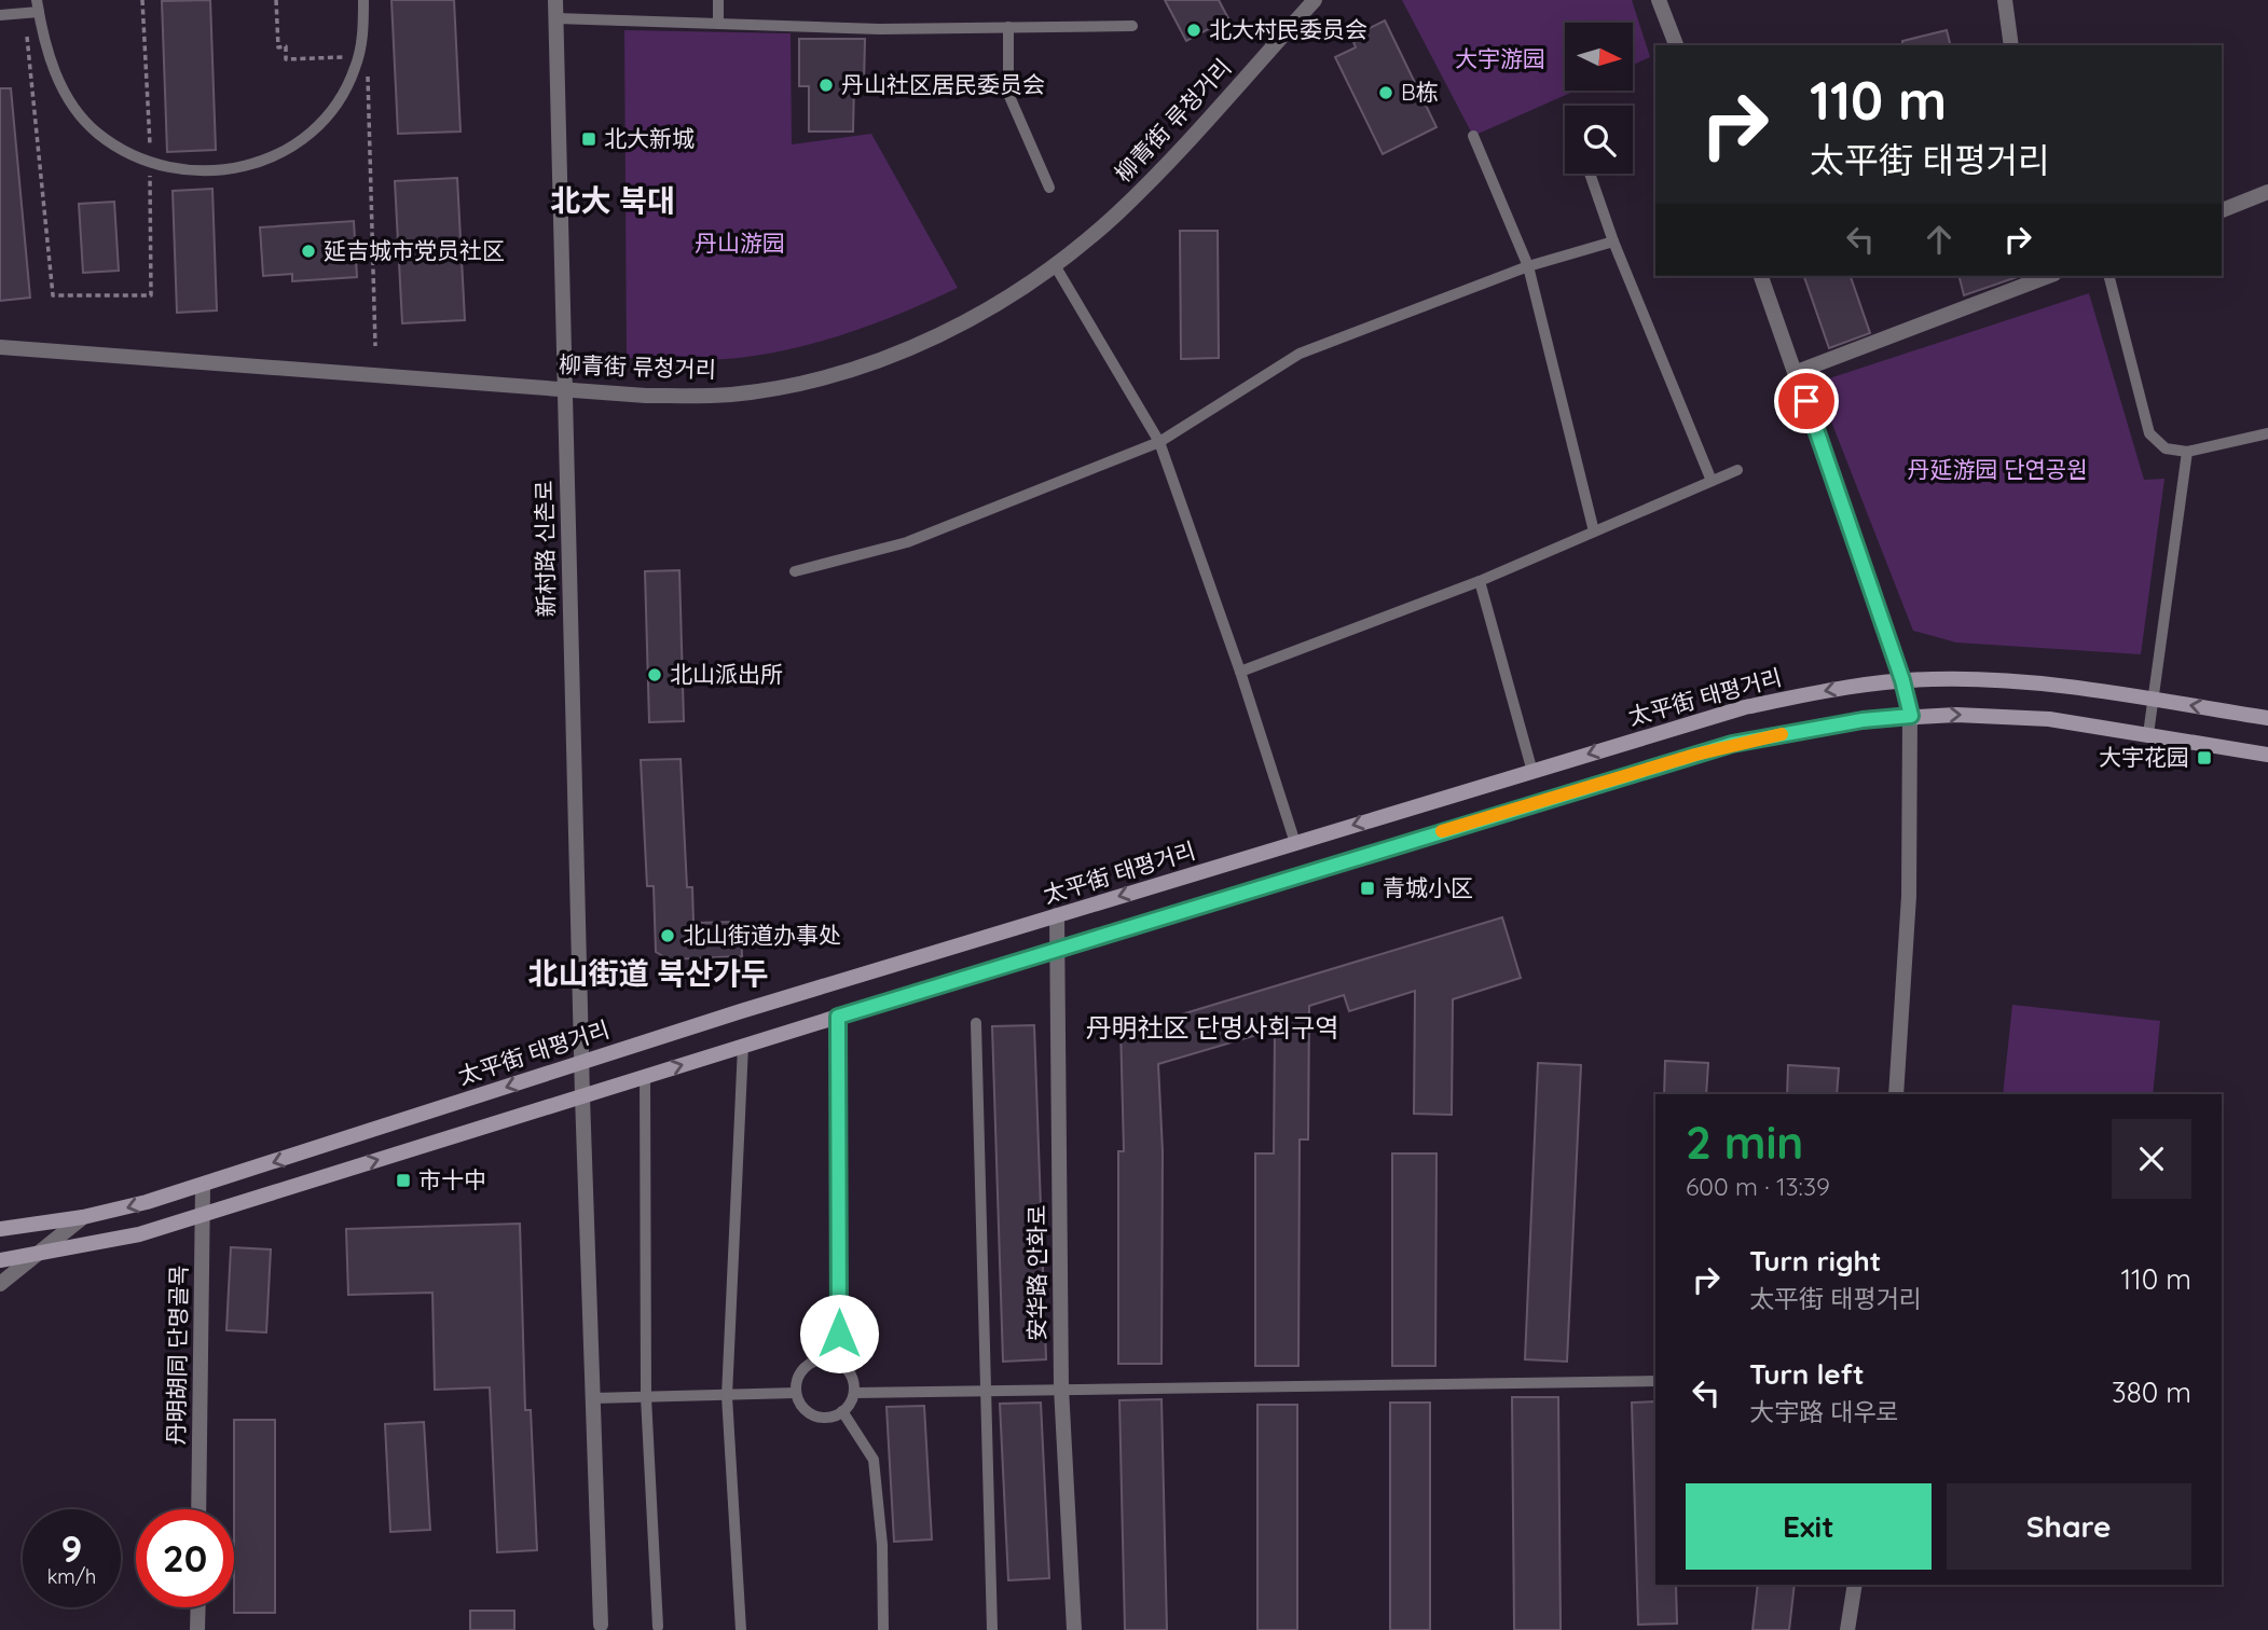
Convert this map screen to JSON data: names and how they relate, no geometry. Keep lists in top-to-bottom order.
{
  "streets": {
    "main road": ["太平街 태평거리"],
    "street": [
      "柳青街 류청거리",
      "新村路 신촌로",
      "安华路 안화로",
      "丹明胡同 단명골목"
    ]
  },
  "crossings": [
    ["柳青街 류청거리", "新村路 신촌로"],
    ["新村路 신촌로", "太平街 태평거리"],
    ["太平街 태평거리", "安华路 안화로"],
    ["太平街 태평거리", "丹明胡同 단명골목"]
  ],
  "districts": ["北大 북대", "北山街道 북산가두", "丹明社区 단명사회구역"],
  "parks": ["大宇游园", "丹山游园", "丹延游园 단연공원"],
  "places": {
    "other": [
      "北大村民委员会",
      "丹山社区居民委员会",
      "B栋",
      "延吉城市党员社区",
      "北山派出所",
      "北山街道办事处"
    ],
    "transit": [
      "北大新城",
      "大宇花园",
      "青城小区",
      "市十中"
    ]
  },
  "north": "right",
  "page": {
    "turn": ["110 m", "太平街 태평거리"],
    "heading": ["2 min", "600 m · 13:39"],
    "list": [
      {
        "name": "Turn right",
        "note": "太平街 태평거리",
        "value": "110 m"
      },
      {
        "name": "Turn left",
        "note": "大宇路 대우로",
        "value": "380 m"
      }
    ],
    "buttons": ["Exit", "Share"],
    "speed": "9 km/h",
    "limit": "20"
  }
}
